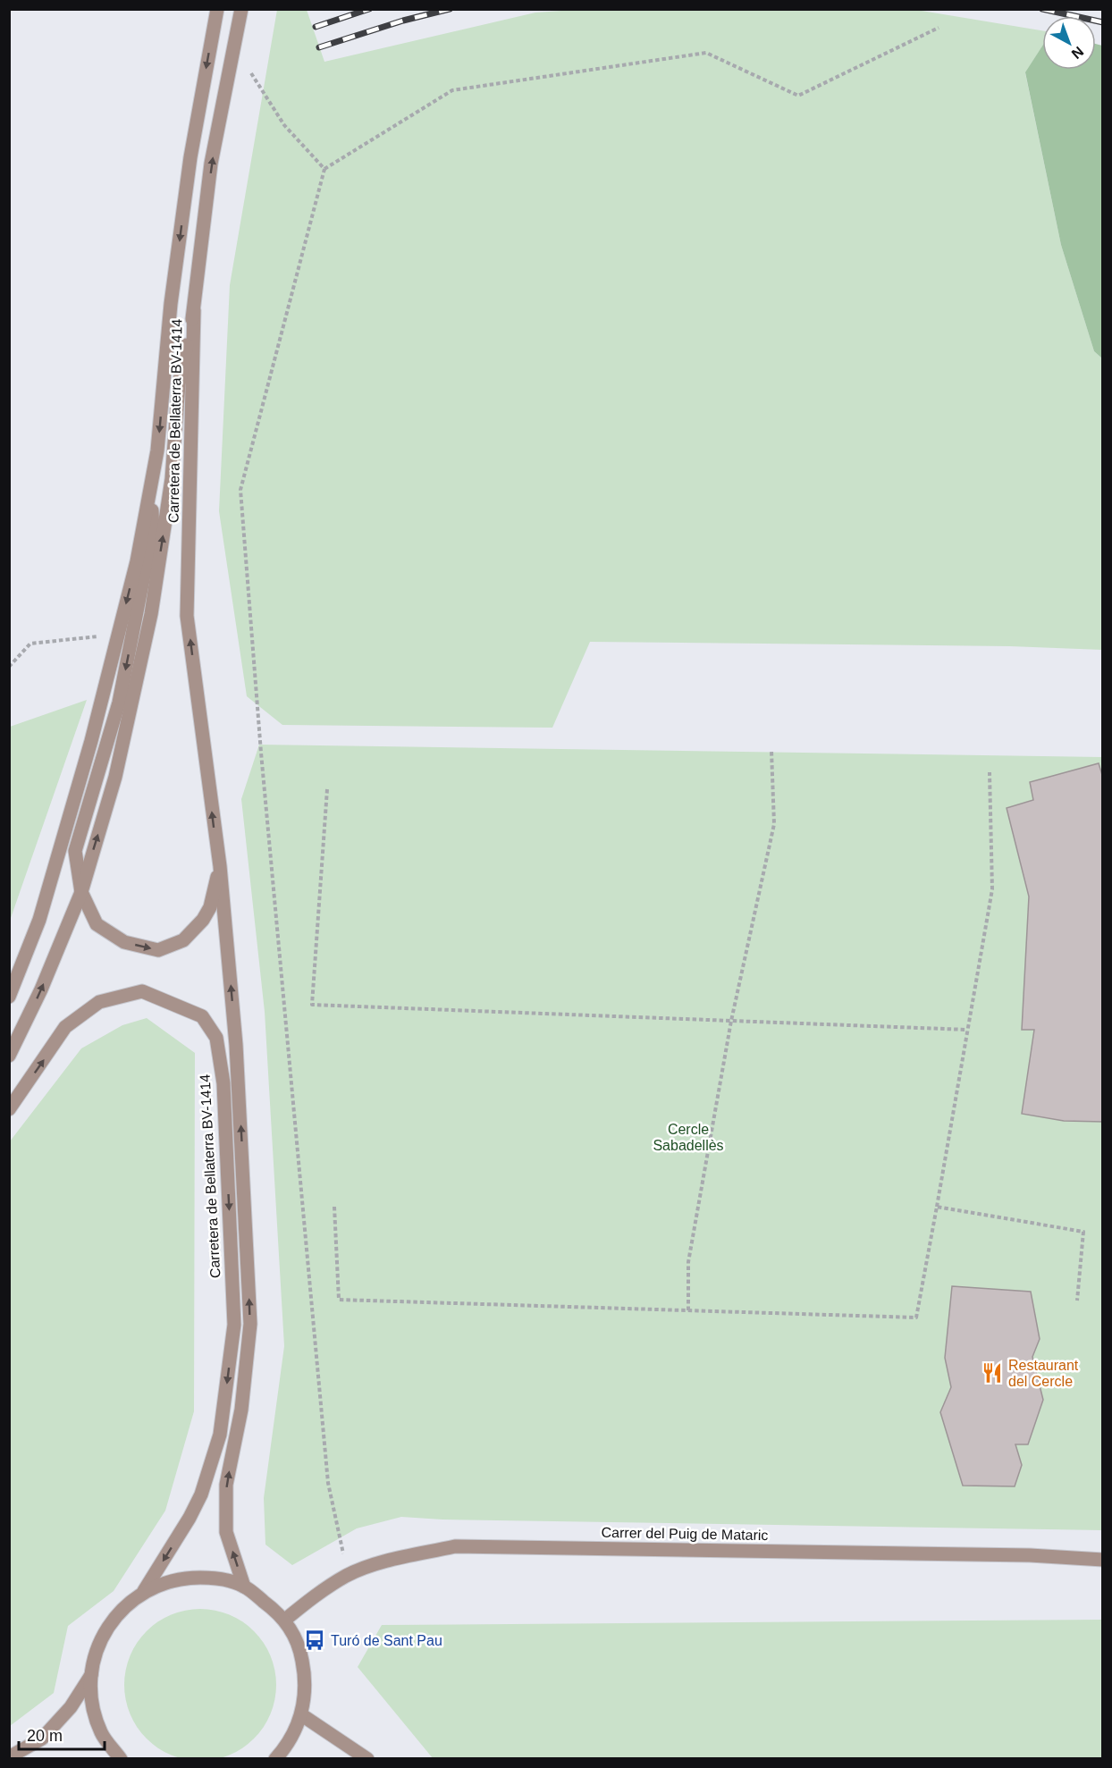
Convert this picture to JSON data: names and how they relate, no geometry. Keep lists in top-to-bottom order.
{
  "streets": {
    "street": ["Carretera de Bellaterra BV-1414", "Carrer del Puig de Mataric"]
  },
  "parks": ["Cercle Sabadellès"],
  "places": {
    "restaurant": ["Restaurant del Cercle"],
    "bus stop": ["Turó de Sant Pau"]
  },
  "scale_bar": "20 m",
  "north": "bottom right"
}
